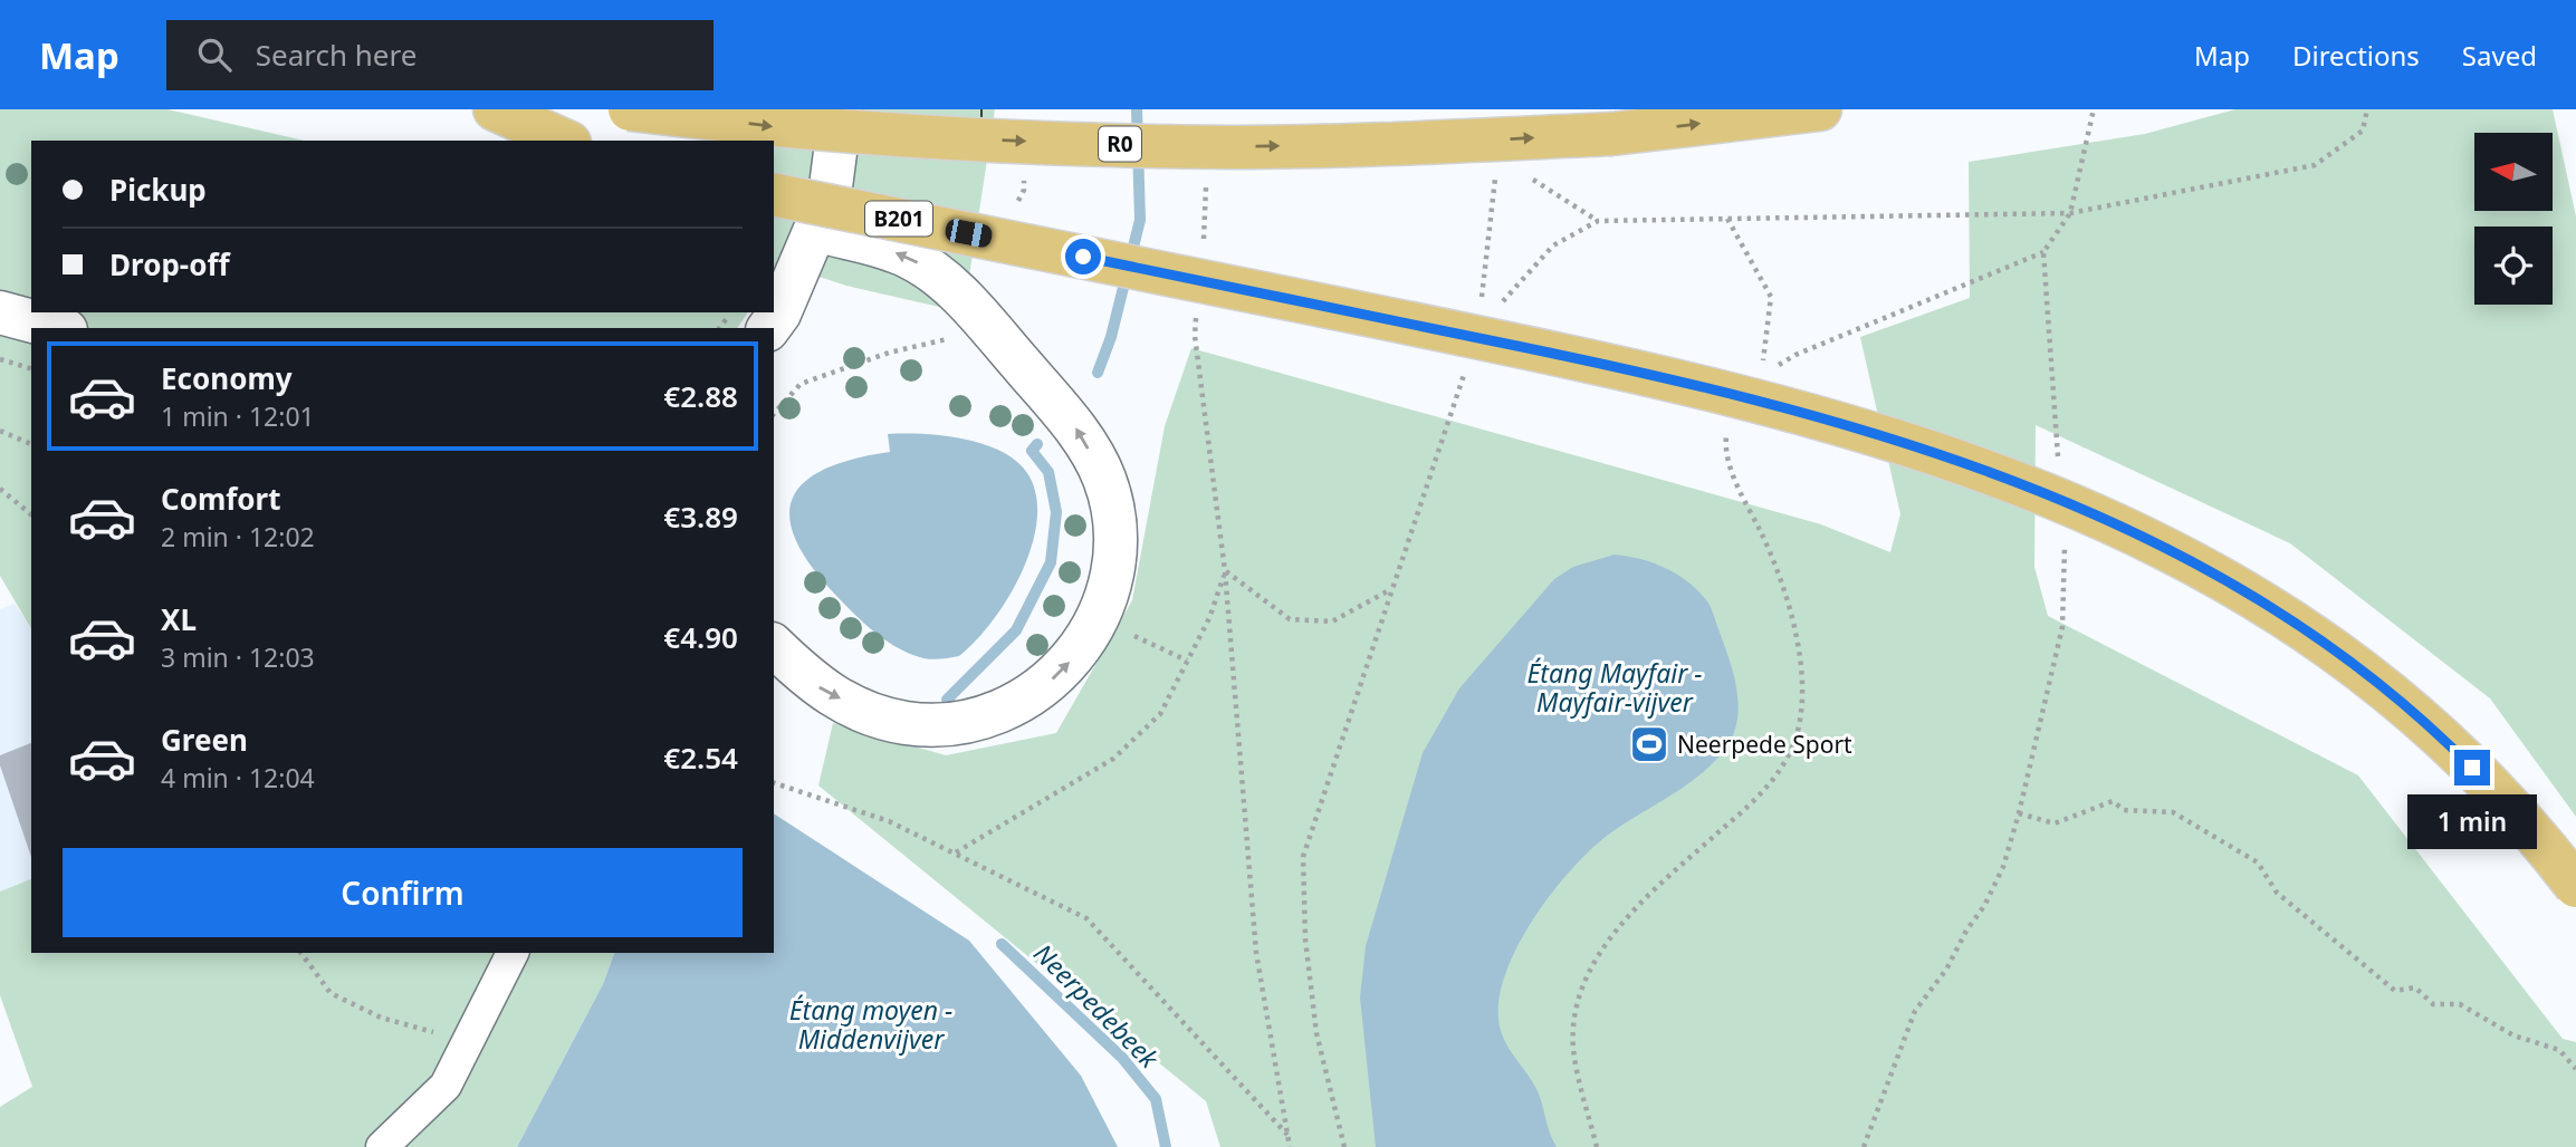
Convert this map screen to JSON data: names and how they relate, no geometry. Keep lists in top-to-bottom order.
{
  "streets": {
    "highway": ["R0", "B201"]
  },
  "water": ["Étang Mayfair - Mayfair-vijver", "Neerpedebeek", "Étang moyen - Middenvijver"],
  "places": {
    "sports": ["Neerpede Sport"]
  },
  "north": "left",
  "page": {
    "header": "Map",
    "search": "Search here",
    "nav": ["Map", "Directions", "Saved"],
    "banner": ["Pickup", "Drop-off"],
    "list": [
      {
        "name": "Economy",
        "note": "1 min · 12:01",
        "value": "€2.88"
      },
      {
        "name": "Comfort",
        "note": "2 min · 12:02",
        "value": "€3.89"
      },
      {
        "name": "XL",
        "note": "3 min · 12:03",
        "value": "€4.90"
      },
      {
        "name": "Green",
        "note": "4 min · 12:04",
        "value": "€2.54"
      }
    ],
    "bubble": "1 min",
    "buttons": "Confirm"
  }
}
